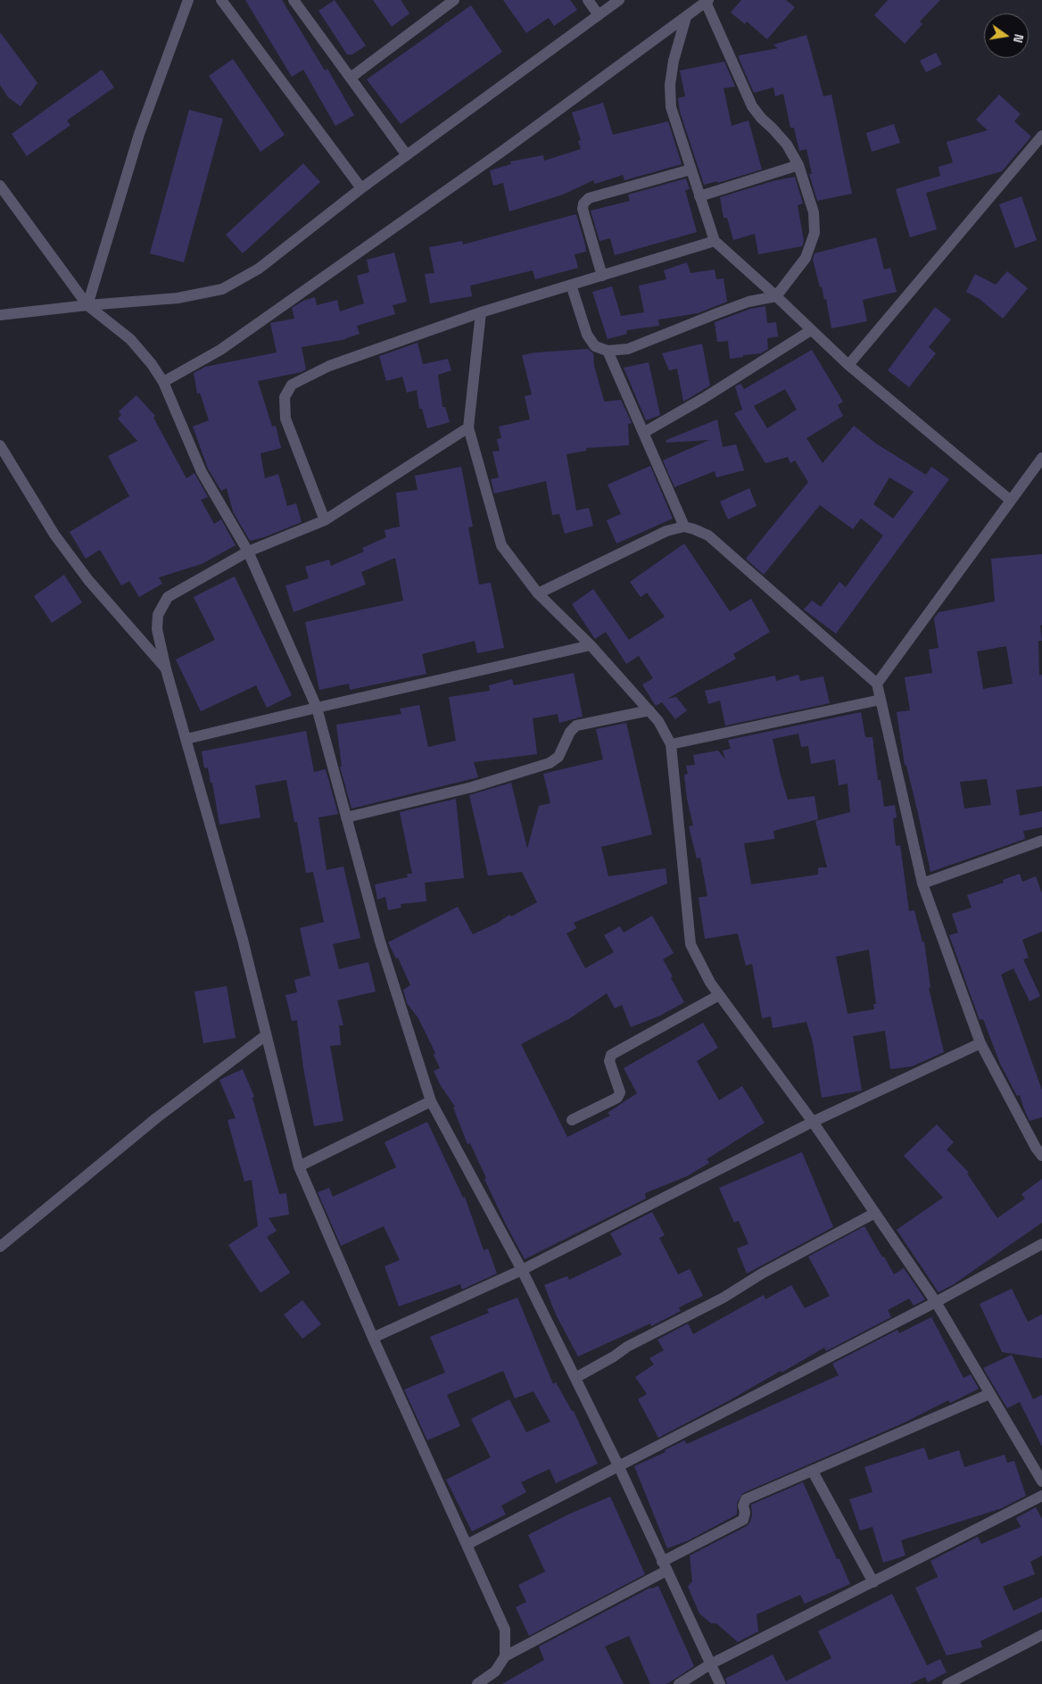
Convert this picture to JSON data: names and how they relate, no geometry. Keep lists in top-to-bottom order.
{
  "north": "right"
}
